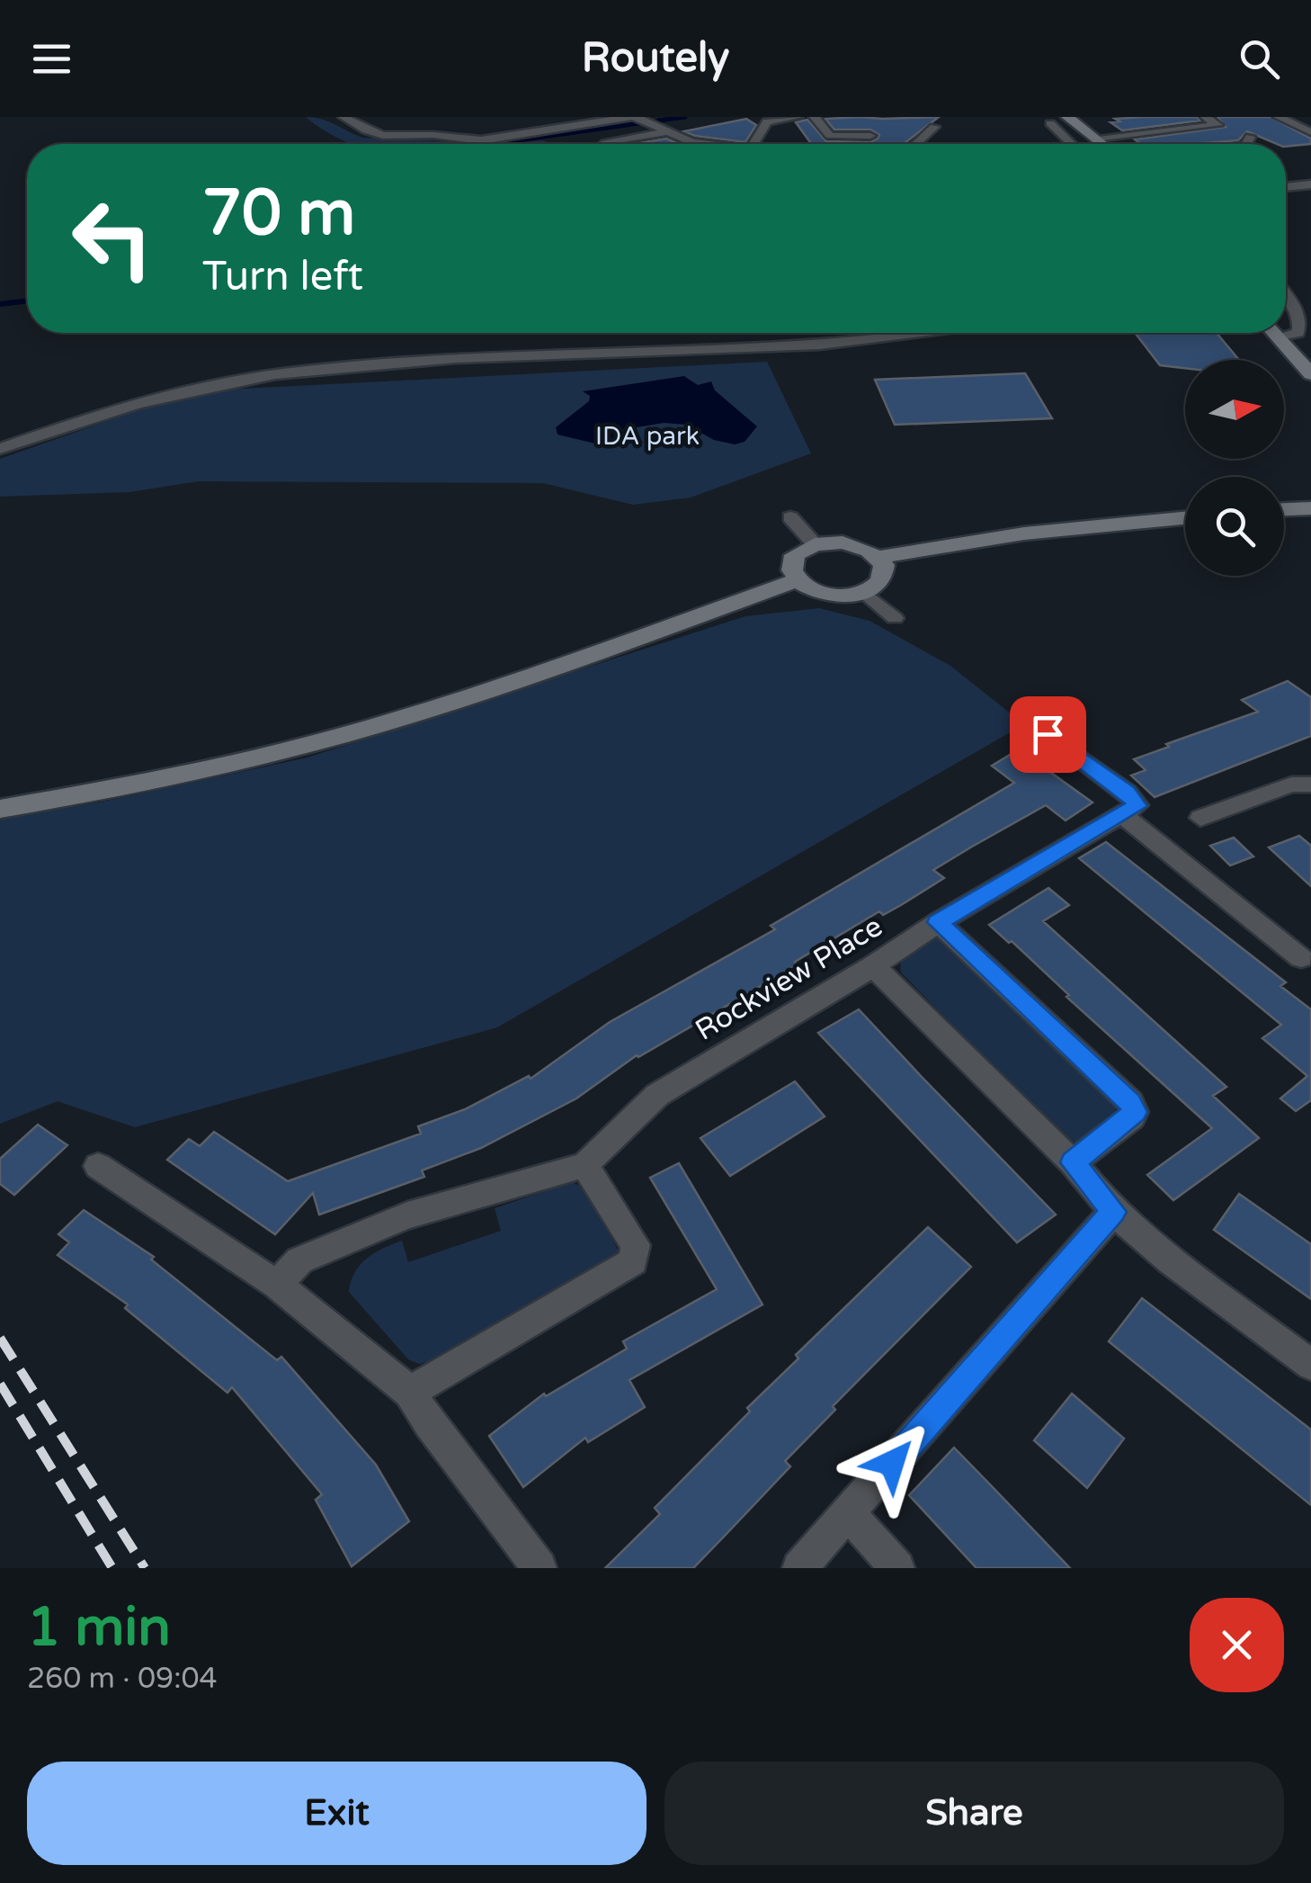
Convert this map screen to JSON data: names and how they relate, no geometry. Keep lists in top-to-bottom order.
{
  "streets": {
    "street": ["Rockview Place"]
  },
  "parks": ["IDA park"],
  "north": "right",
  "page": {
    "header": "Routely",
    "turn": ["70 m", "Turn left"],
    "heading": ["1 min", "260 m · 09:04"],
    "buttons": ["Exit", "Share"]
  }
}
